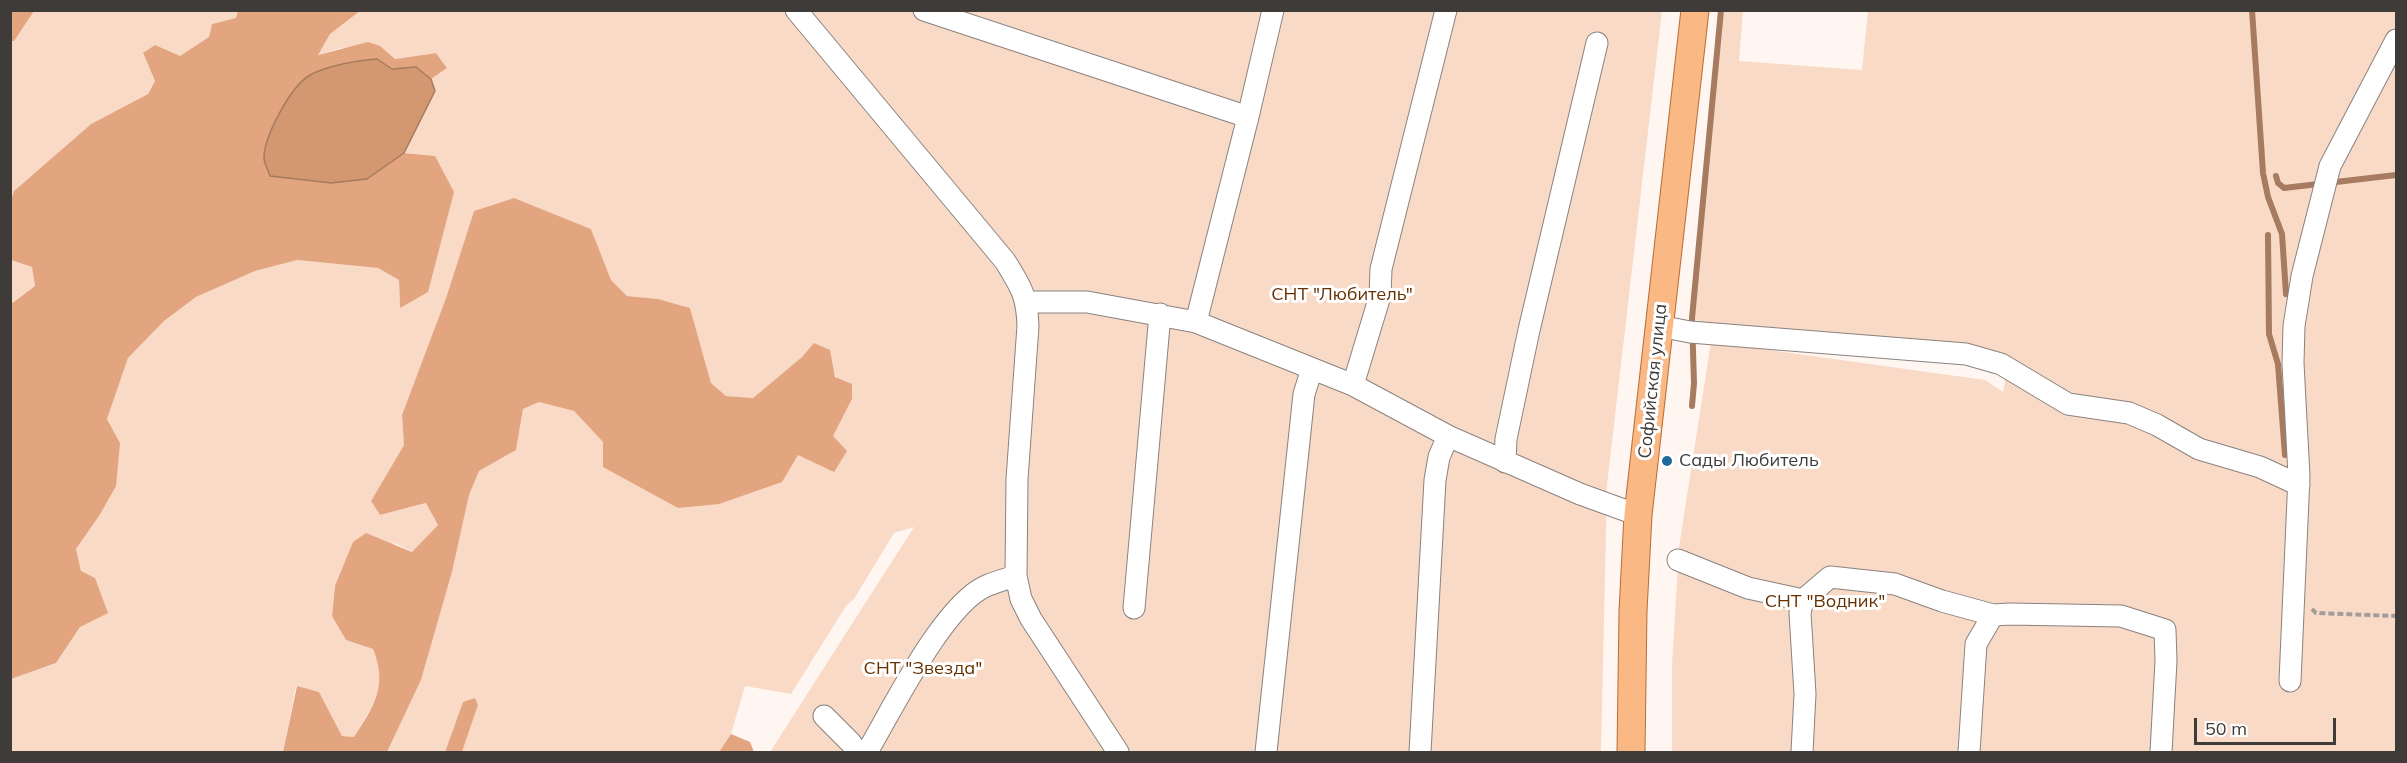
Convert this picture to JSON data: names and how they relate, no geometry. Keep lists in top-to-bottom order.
{
  "streets": {
    "main road": ["Софийская улица"]
  },
  "parks": ["СНТ \"Любитель\"", "СНТ \"Водник\"", "СНТ \"Звезда\""],
  "places": ["Сады Любитель"],
  "scale_bar": "50 m"
}
